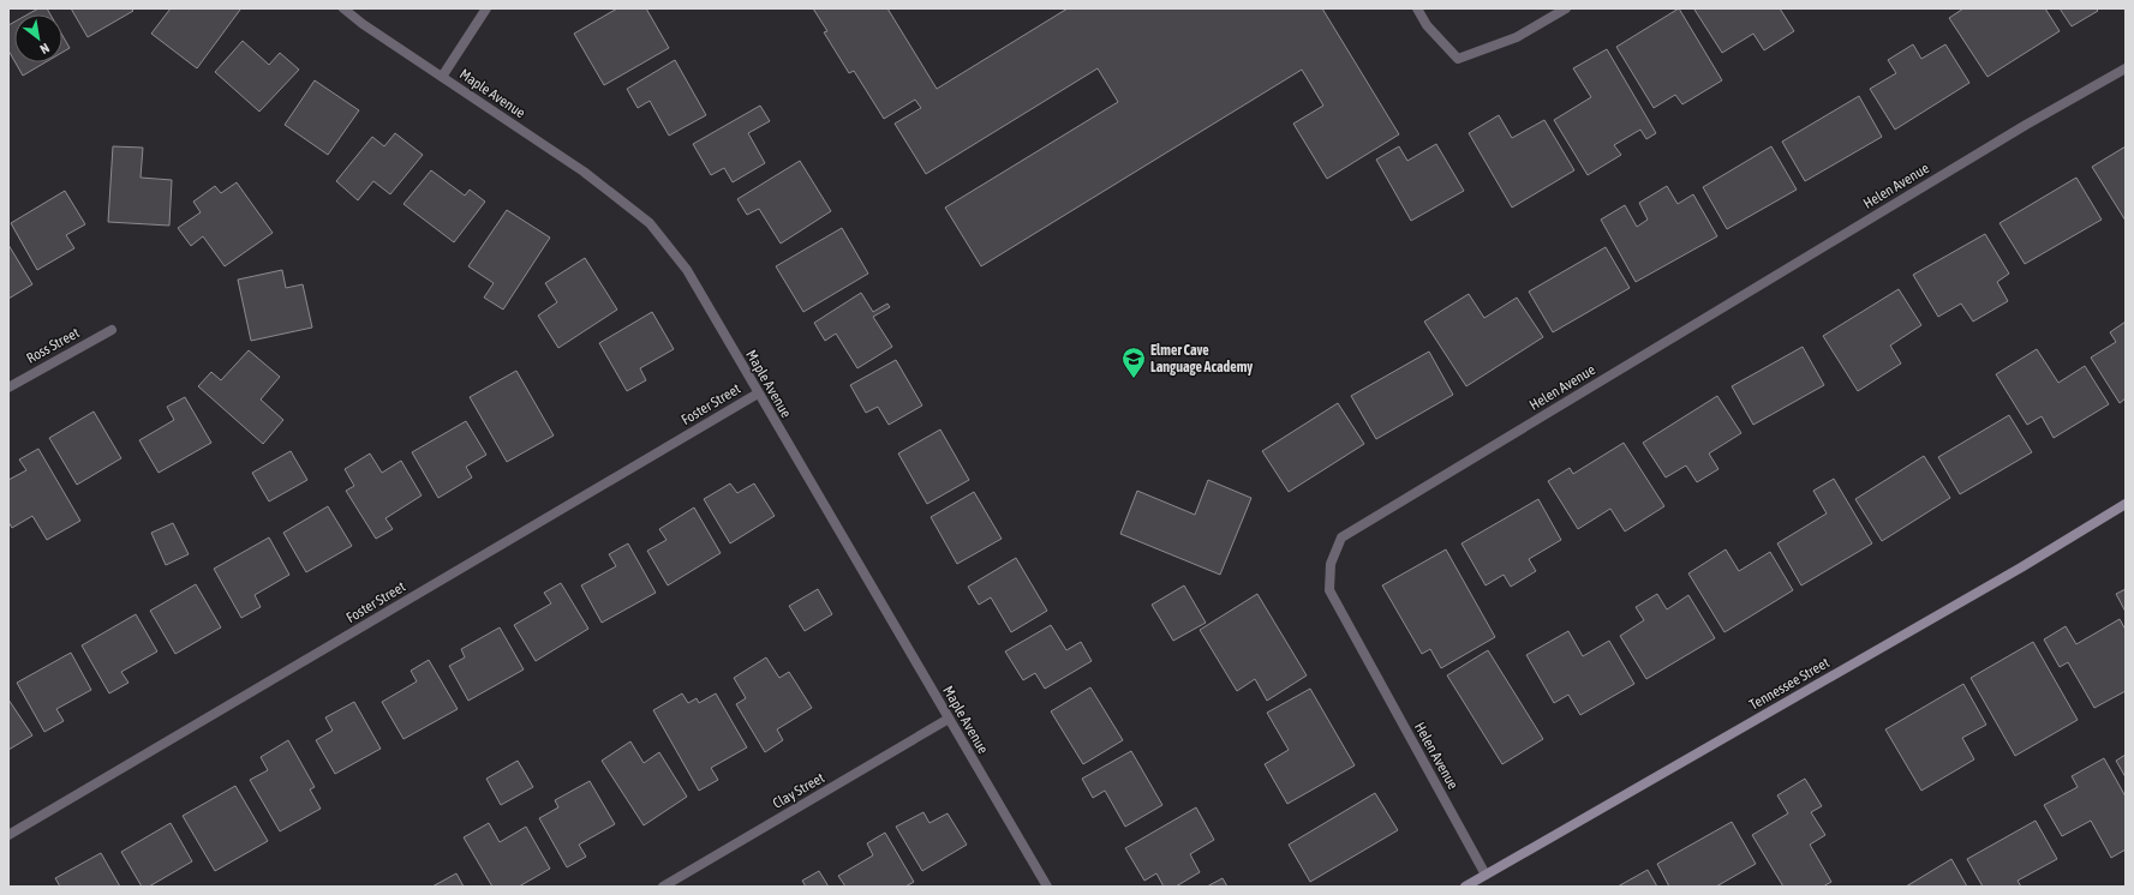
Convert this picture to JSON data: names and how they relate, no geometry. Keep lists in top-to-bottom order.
{
  "streets": {
    "main road": ["Tennessee Street"],
    "street": [
      "Maple Avenue",
      "Helen Avenue",
      "Ross Street",
      "Foster Street",
      "Clay Street"
    ]
  },
  "crossings": [
    ["Maple Avenue", "Foster Street"],
    ["Maple Avenue", "Clay Street"],
    ["Helen Avenue", "Tennessee Street"]
  ],
  "places": {
    "school or university": ["Elmer Cave Language Academy"]
  },
  "north": "bottom right"
}
